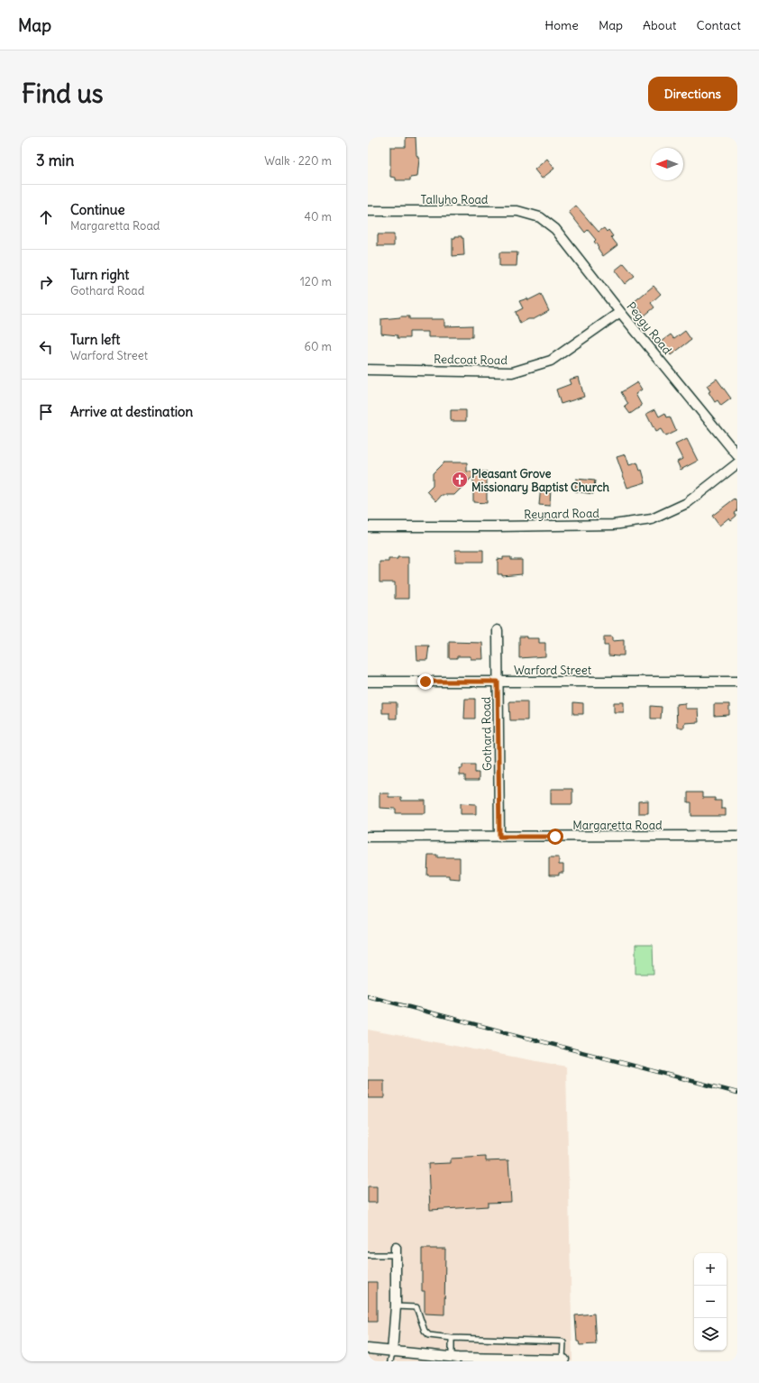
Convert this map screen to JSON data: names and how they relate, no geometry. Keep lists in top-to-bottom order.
{
  "streets": {
    "street": [
      "Tallyho Road",
      "Peggy Road",
      "Redcoat Road",
      "Reynard Road",
      "Warford Street",
      "Gothard Road",
      "Margaretta Road"
    ]
  },
  "crossings": [
    ["Tallyho Road", "Peggy Road"],
    ["Peggy Road", "Redcoat Road"],
    ["Warford Street", "Gothard Road"],
    ["Gothard Road", "Margaretta Road"]
  ],
  "places": {
    "church": ["Pleasant Grove Missionary Baptist Church"]
  },
  "north": "left",
  "page": {
    "header": "Map",
    "nav": [
      "Home",
      "Map",
      "About",
      "Contact"
    ],
    "buttons": "Directions",
    "title": "Find us",
    "heading": ["3 min", "Walk · 220 m"],
    "list": [
      ["Continue", "Margaretta Road", "40 m"],
      ["Turn right", "Gothard Road", "120 m"],
      ["Turn left", "Warford Street", "60 m"],
      "Arrive at destination"
    ],
    "map_buttons": ["+", "−"]
  }
}
